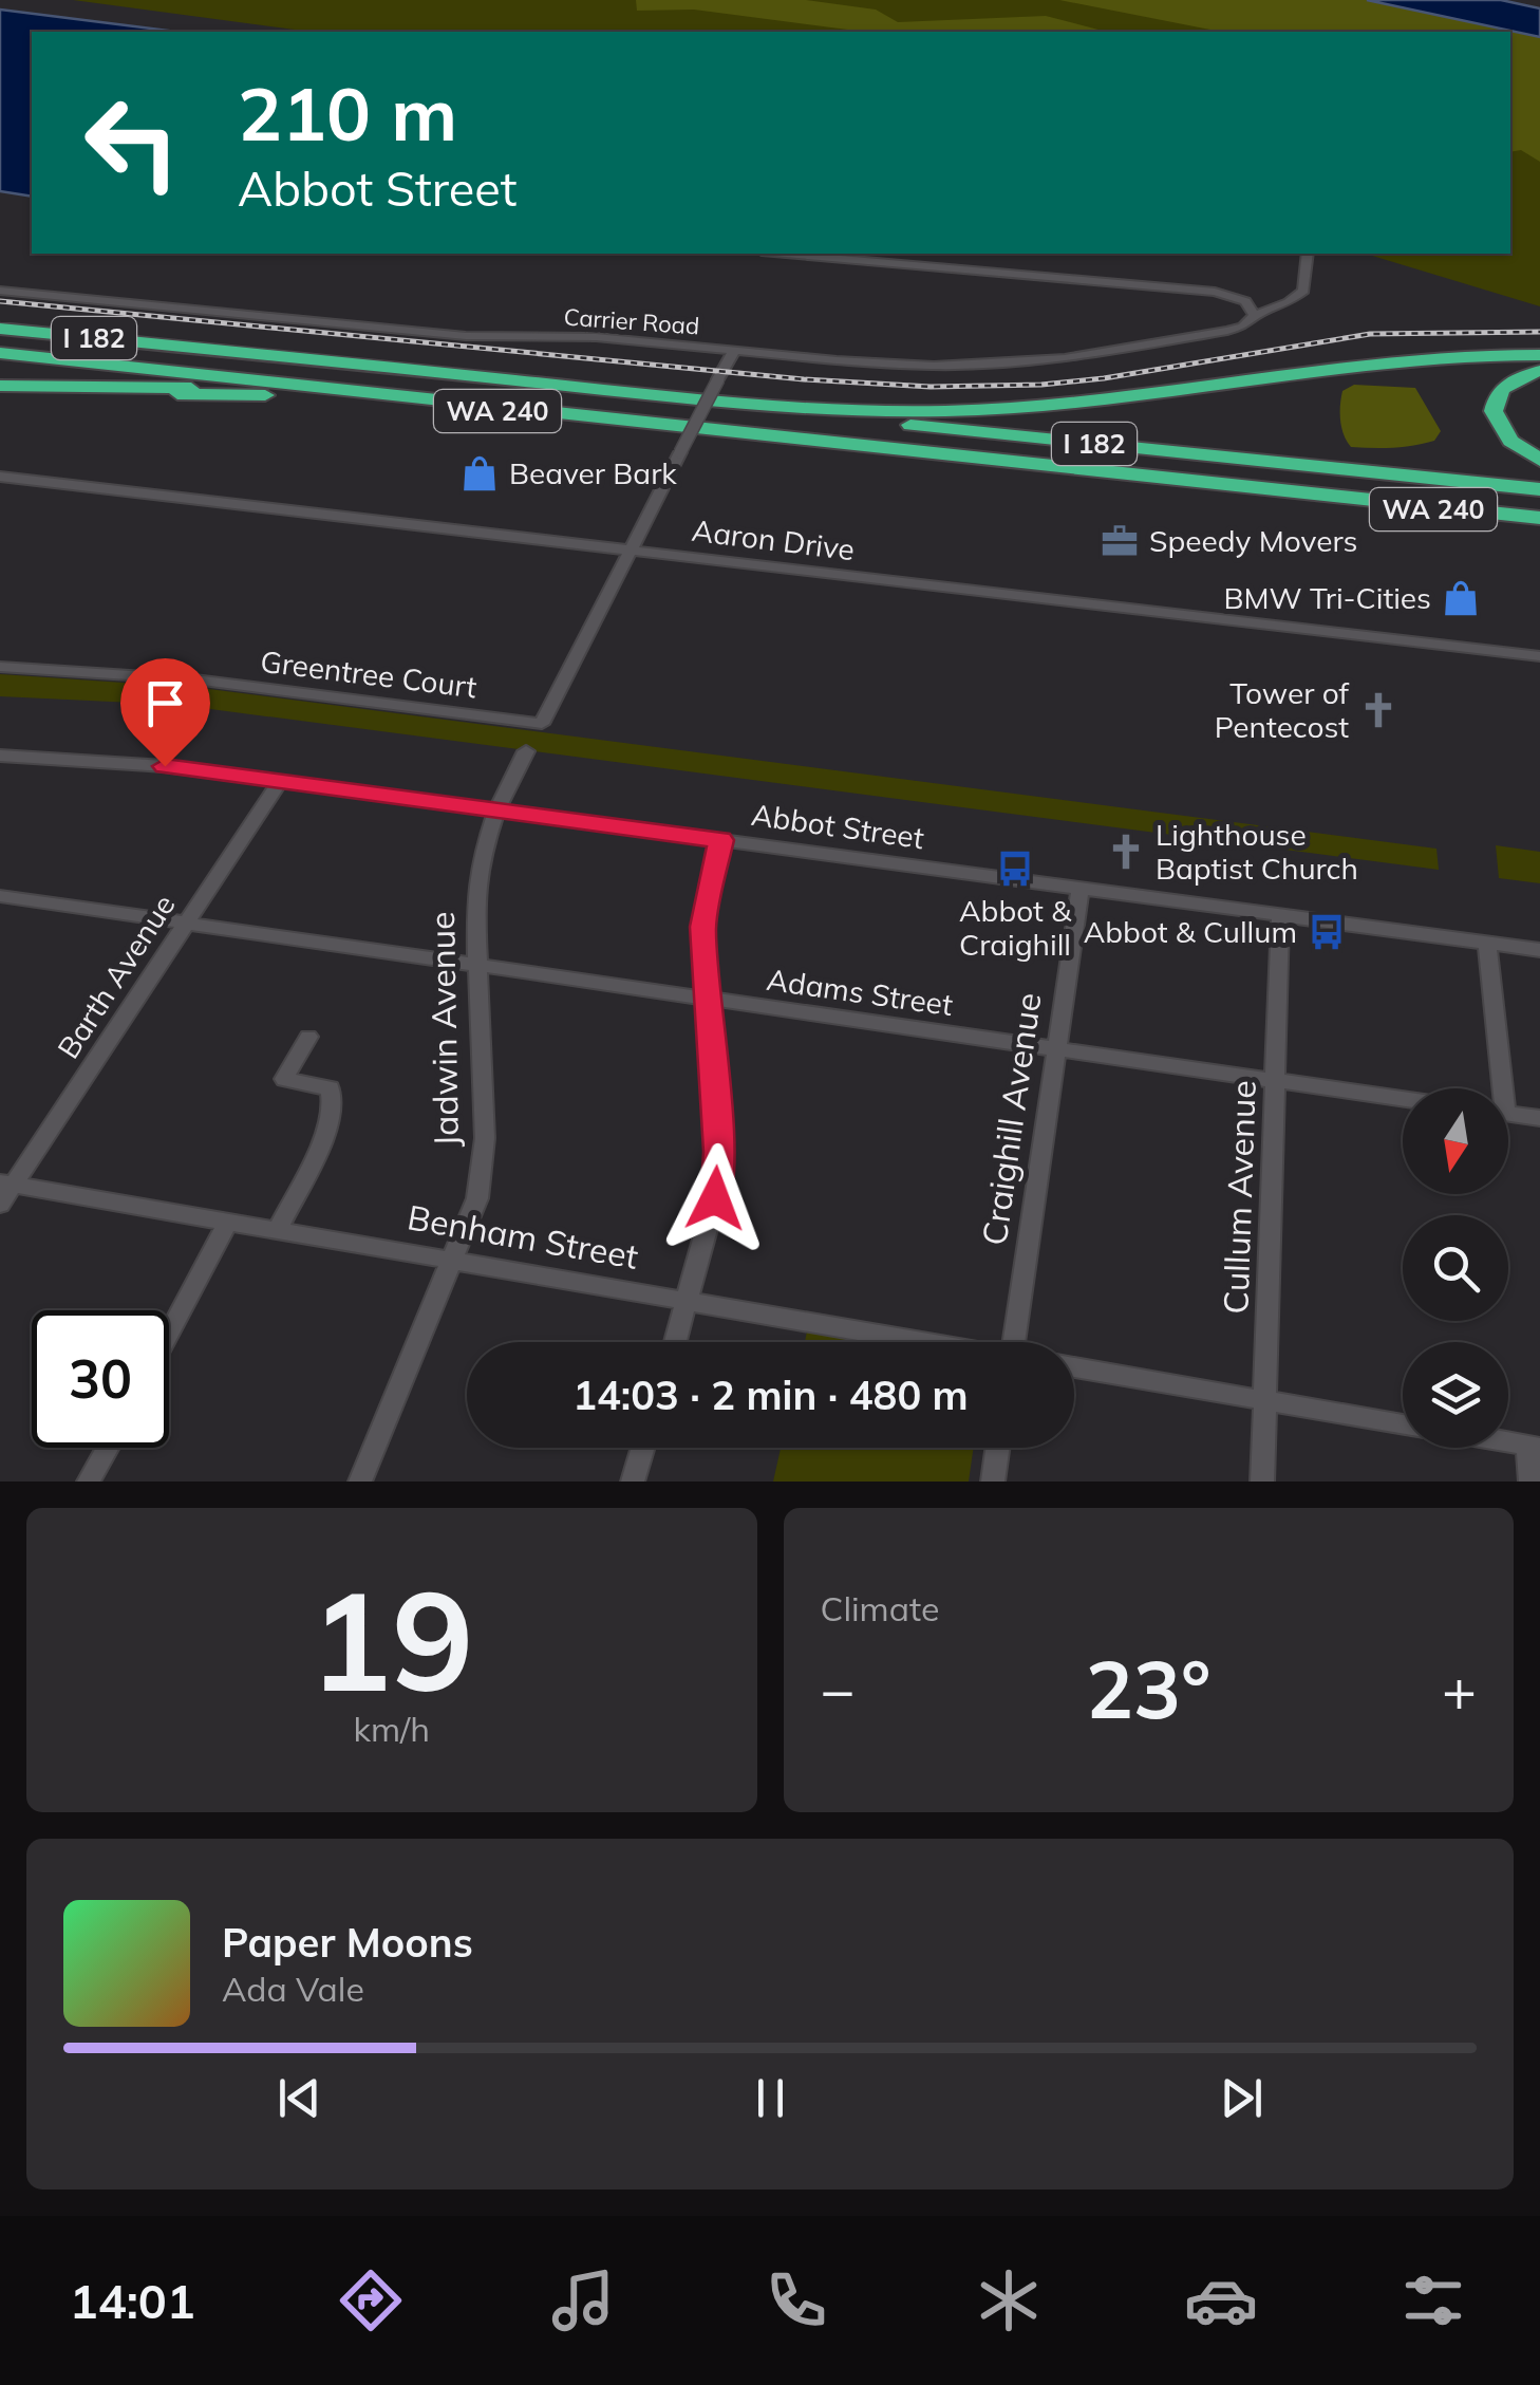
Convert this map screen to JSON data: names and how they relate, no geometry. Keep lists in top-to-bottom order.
{
  "streets": {
    "highway": ["I 182", "WA 240"],
    "street": [
      "Carrier Road",
      "Aaron Drive",
      "Greentree Court",
      "Abbot Street",
      "Barth Avenue",
      "Adams Street",
      "Jadwin Avenue",
      "Craighill Avenue",
      "Cullum Avenue",
      "Benham Street"
    ]
  },
  "crossings": [
    ["I 182", "WA 240"],
    ["Aaron Drive", "Greentree Court"],
    ["Abbot Street", "Barth Avenue"],
    ["Abbot Street", "Jadwin Avenue"],
    ["Abbot Street", "Craighill Avenue"],
    ["Abbot Street", "Cullum Avenue"],
    ["Barth Avenue", "Adams Street"],
    ["Barth Avenue", "Benham Street"],
    ["Adams Street", "Jadwin Avenue"],
    ["Adams Street", "Craighill Avenue"],
    ["Adams Street", "Cullum Avenue"],
    ["Jadwin Avenue", "Benham Street"]
  ],
  "places": {
    "shop": ["Beaver Bark", "BMW Tri-Cities"],
    "office": ["Speedy Movers"],
    "church": ["Tower of Pentecost", "Lighthouse Baptist Church"],
    "bus stop": ["Abbot & Craighill", "Abbot & Cullum"]
  },
  "north": "bottom",
  "page": {
    "turn": ["210 m", "Abbot Street"],
    "limit": "30",
    "trip": "14:03 · 2 min · 480 m",
    "tile": [
      ["19", "km/h"],
      "Climate"
    ],
    "heat": ["−", "23°", "+"],
    "song": ["Paper Moons", "Ada Vale"],
    "tabs": "14:01"
  }
}
